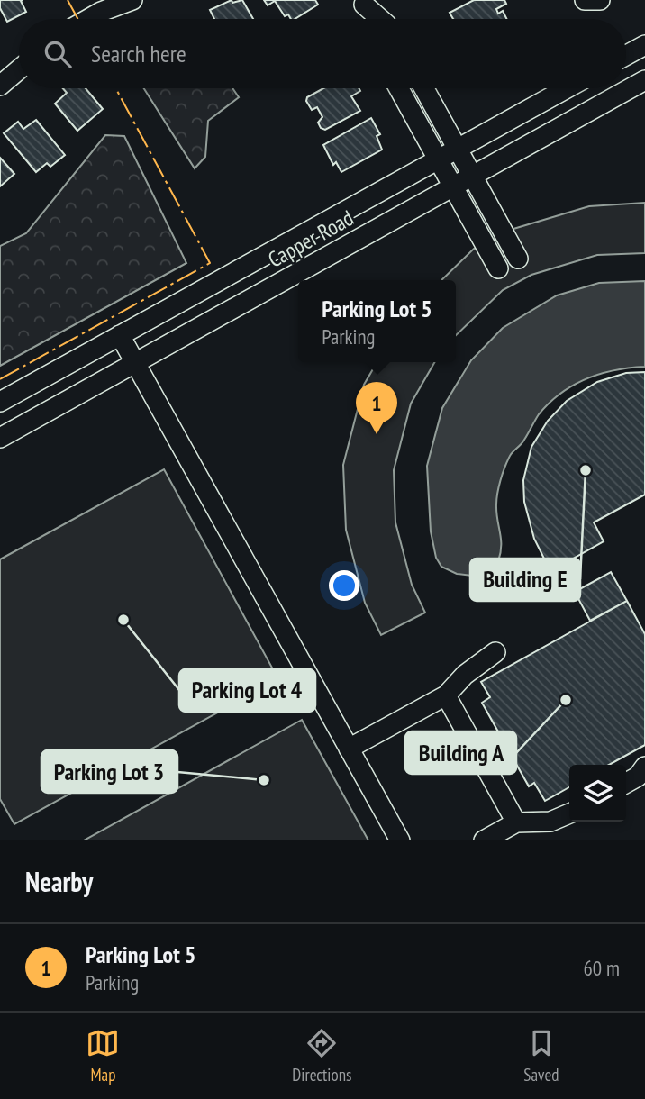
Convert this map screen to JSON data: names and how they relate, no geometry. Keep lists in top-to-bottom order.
{
  "streets": {
    "street": ["Capper Road"]
  },
  "places": [
    "Building E",
    "Parking Lot 4",
    "Building A",
    "Parking Lot 3"
  ],
  "page": {
    "search": "Search here",
    "popup": ["Parking Lot 5", "Parking"],
    "pins": "1",
    "heading": "Nearby",
    "list": [
      {
        "mark": "1",
        "name": "Parking Lot 5",
        "note": "Parking",
        "value": "60 m"
      }
    ],
    "nav": ["Map", "Directions", "Saved"]
  }
}
